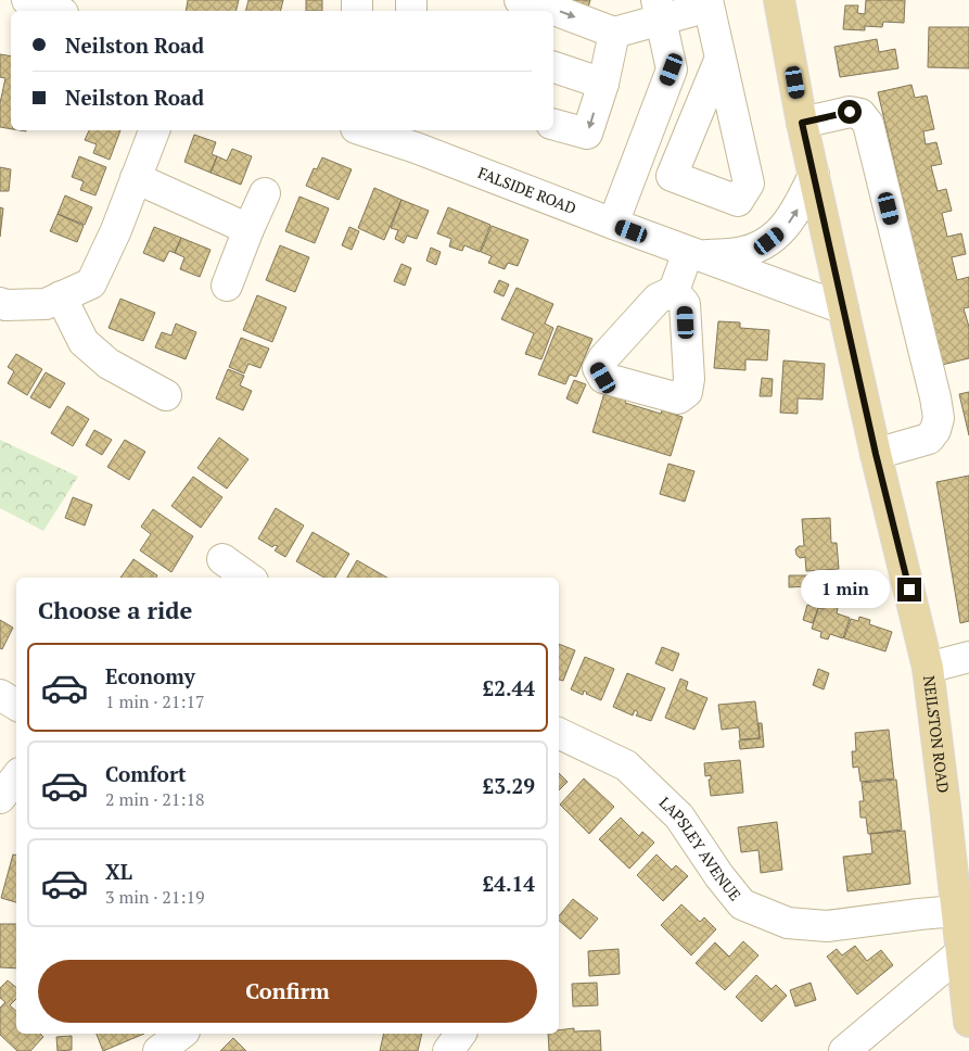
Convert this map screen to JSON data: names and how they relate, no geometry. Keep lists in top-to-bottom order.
{
  "streets": {
    "main road": ["NEILSTON ROAD"],
    "street": ["FALSIDE ROAD", "LAPSLEY AVENUE"]
  },
  "crossings": [
    ["FALSIDE ROAD", "NEILSTON ROAD"],
    ["NEILSTON ROAD", "LAPSLEY AVENUE"]
  ],
  "page": {
    "banner": ["Neilston Road", "Neilston Road"],
    "bubble": "1 min",
    "heading": "Choose a ride",
    "list": [
      {
        "name": "Economy",
        "note": "1 min · 21:17",
        "value": "£2.44"
      },
      {
        "name": "Comfort",
        "note": "2 min · 21:18",
        "value": "£3.29"
      },
      {
        "name": "XL",
        "note": "3 min · 21:19",
        "value": "£4.14"
      }
    ],
    "buttons": "Confirm"
  }
}
